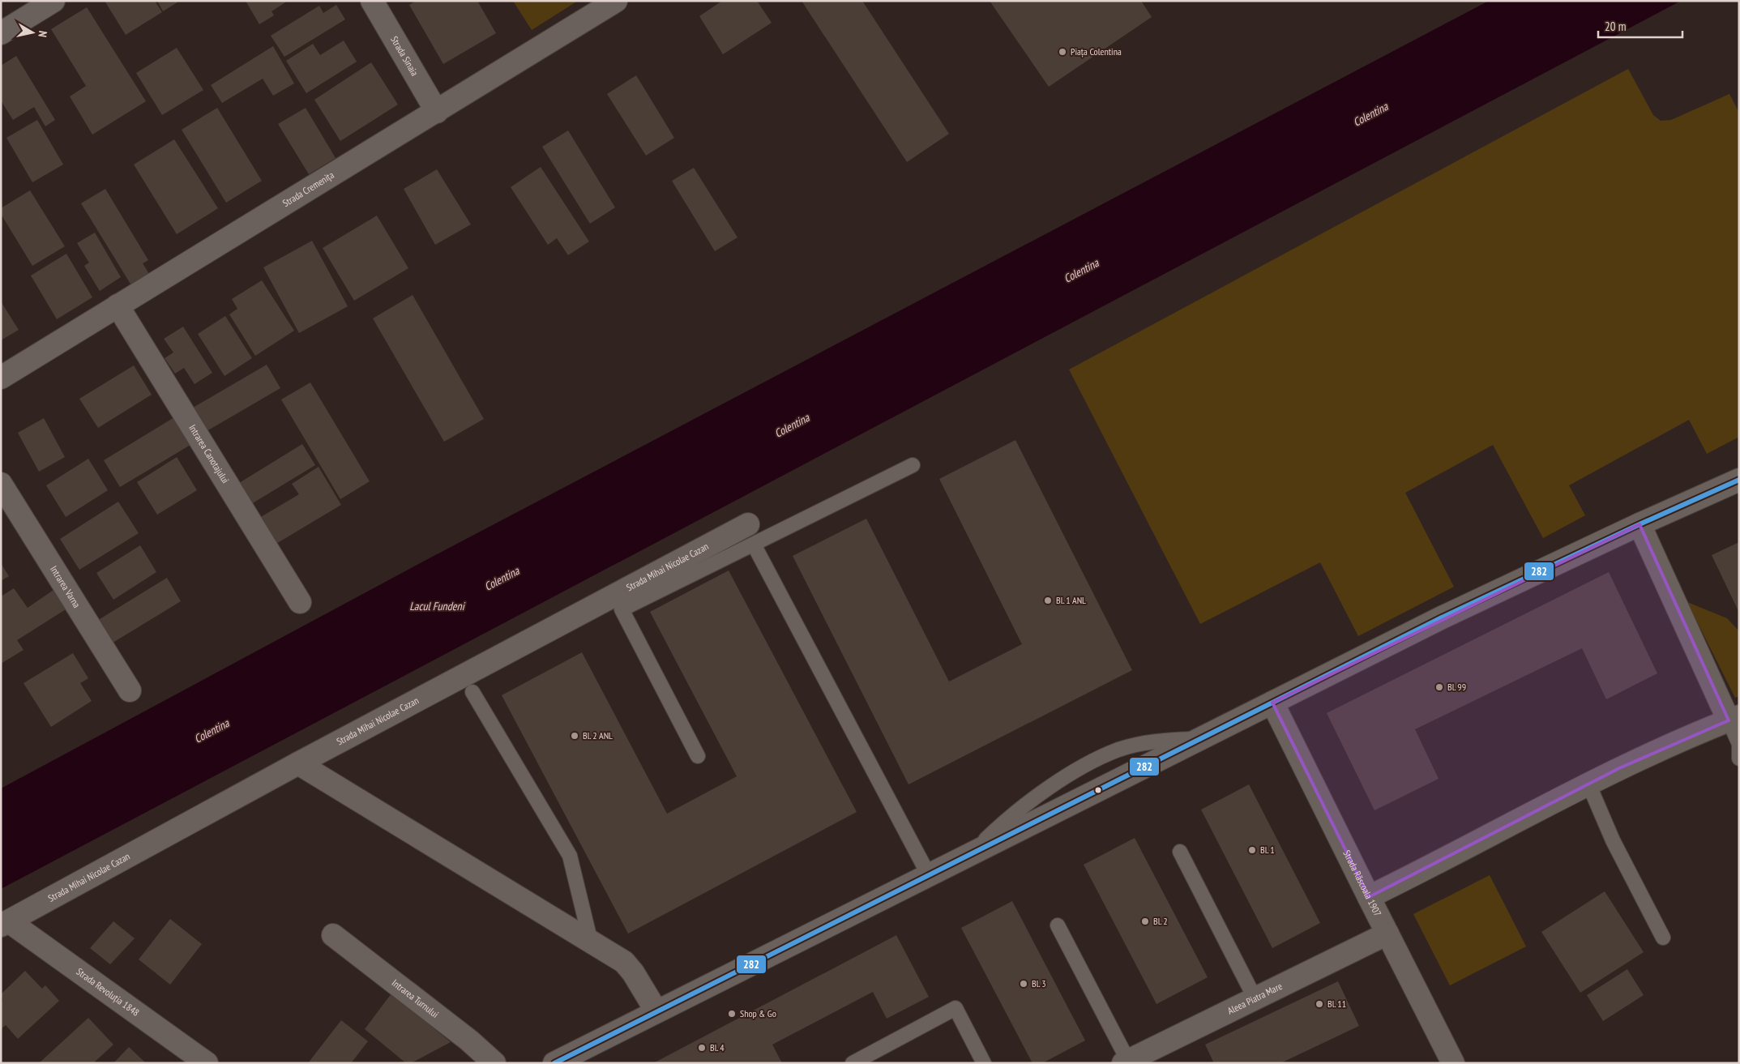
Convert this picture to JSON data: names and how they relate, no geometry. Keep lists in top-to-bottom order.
{
  "streets": {
    "street": [
      "Strada Sinaia",
      "Strada Cremenița",
      "Intrarea Canotajului",
      "Strada Mihai Nicolae Cazan",
      "Intrarea Varna",
      "Strada Răscoala 1907",
      "Strada Revoluția 1848",
      "Aleea Piatra Mare",
      "Intrarea Turnului"
    ]
  },
  "crossings": [
    ["Strada Sinaia", "Strada Cremenița"],
    ["Strada Cremenița", "Intrarea Canotajului"],
    ["Strada Mihai Nicolae Cazan", "Strada Revoluția 1848"],
    ["Strada Răscoala 1907", "Aleea Piatra Mare"]
  ],
  "water": ["Colentina", "Lacul Fundeni"],
  "places": [
    "Piața Colentina",
    "Bl. 1 ANL",
    "Bl. 99",
    "Bl. 2 ANL",
    "Bl. 1",
    "Bl. 2",
    "Bl. 3",
    "Bl. 11",
    "Shop & Go",
    "Bl. 4"
  ],
  "lines": ["transit line 282"],
  "scale_bar": "20 m",
  "north": "right"
}
